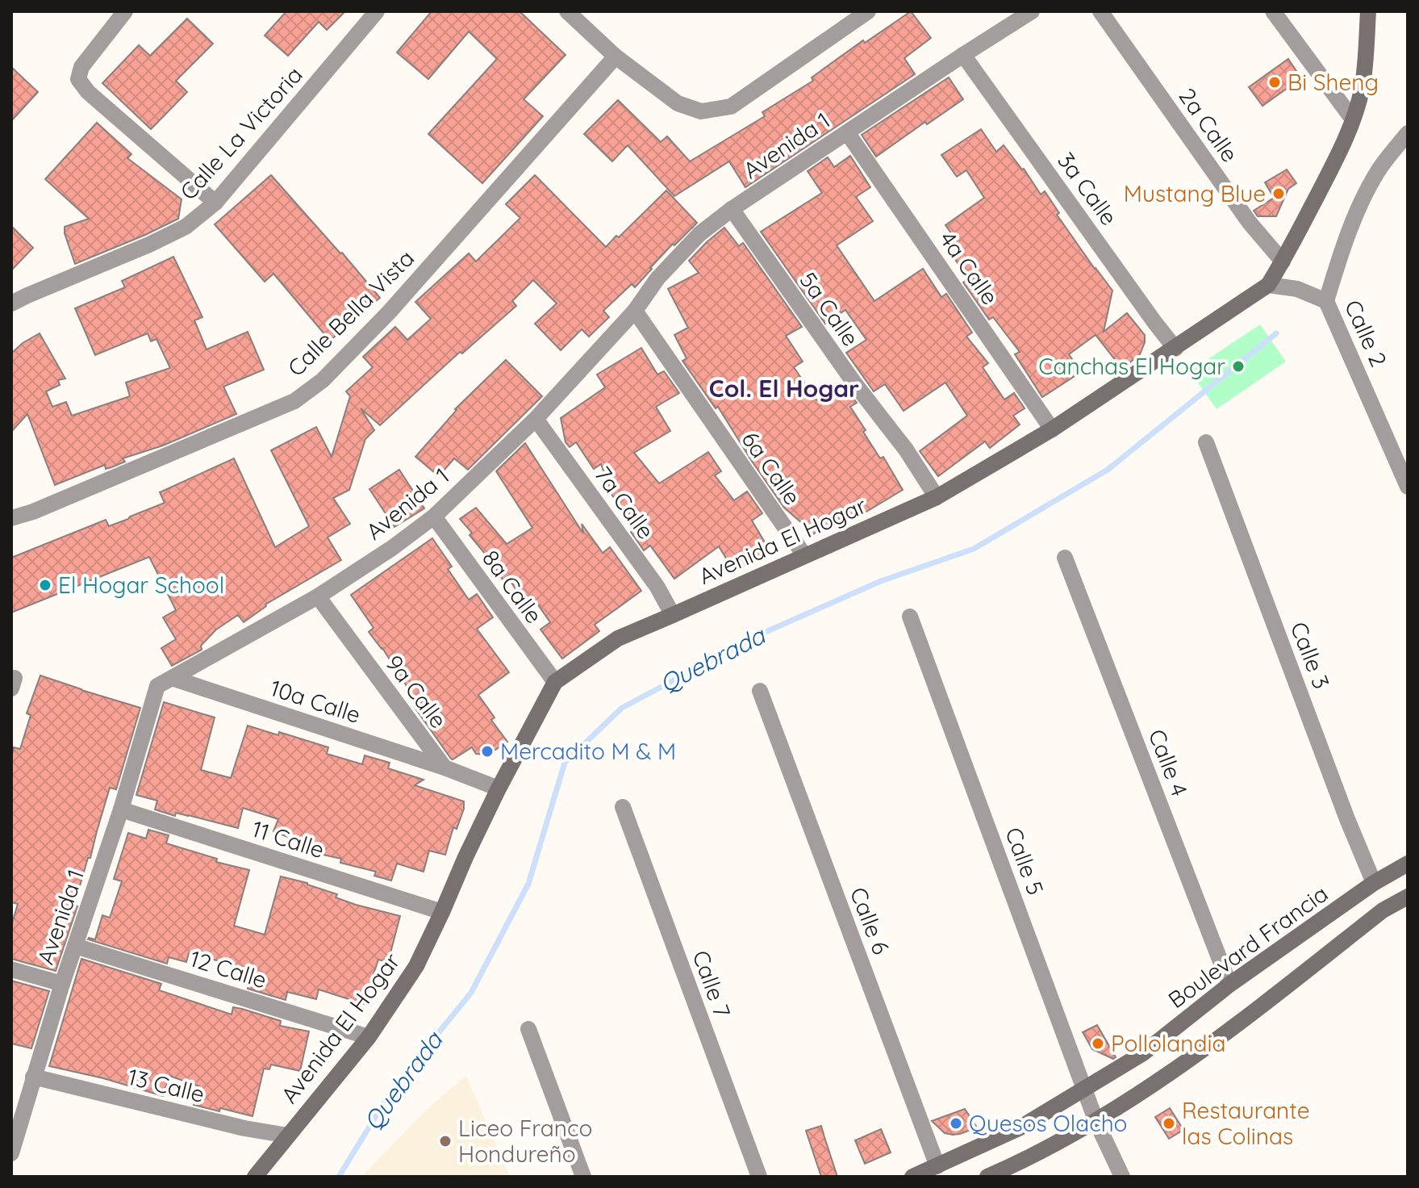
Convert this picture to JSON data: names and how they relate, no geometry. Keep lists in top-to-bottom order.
{
  "streets": {
    "street": [
      "2a Calle",
      "Calle La Victoria",
      "Avenida 1",
      "3a Calle",
      "4a Calle",
      "5a Calle",
      "Calle Bella Vista",
      "Calle 2",
      "6a Calle",
      "7a Calle",
      "Avenida El Hogar",
      "8a Calle",
      "Calle 3",
      "9a Calle",
      "10a Calle",
      "Calle 4",
      "11 Calle",
      "Calle 5",
      "Calle 6",
      "Boulevard Francia",
      "12 Calle",
      "Calle 7",
      "13 Calle"
    ]
  },
  "crossings": [
    ["2a Calle", "Avenida El Hogar"],
    ["Avenida 1", "3a Calle"],
    ["Avenida 1", "4a Calle"],
    ["Avenida 1", "5a Calle"],
    ["Avenida 1", "6a Calle"],
    ["Avenida 1", "7a Calle"],
    ["Avenida 1", "8a Calle"],
    ["Avenida 1", "9a Calle"],
    ["Avenida 1", "10a Calle"],
    ["Avenida 1", "11 Calle"],
    ["Avenida 1", "12 Calle"],
    ["Avenida 1", "13 Calle"],
    ["3a Calle", "Avenida El Hogar"],
    ["4a Calle", "Avenida El Hogar"],
    ["5a Calle", "Avenida El Hogar"],
    ["6a Calle", "Avenida El Hogar"],
    ["7a Calle", "Avenida El Hogar"],
    ["Avenida El Hogar", "8a Calle"],
    ["Avenida El Hogar", "11 Calle"],
    ["Avenida El Hogar", "12 Calle"],
    ["Avenida El Hogar", "13 Calle"],
    ["Calle 3", "Boulevard Francia"],
    ["9a Calle", "10a Calle"],
    ["Calle 4", "Boulevard Francia"],
    ["Calle 5", "Boulevard Francia"],
    ["Calle 6", "Boulevard Francia"]
  ],
  "districts": ["Col. El Hogar"],
  "water": ["Quebrada"],
  "places": [
    "Bi Sheng",
    "Mustang Blue",
    "Canchas El Hogar",
    "El Hogar School",
    "Mercadito M & M",
    "Pollolandia",
    "Quesos Olacho",
    "Restaurante las Colinas",
    "Liceo Franco Hondureño"
  ]
}
